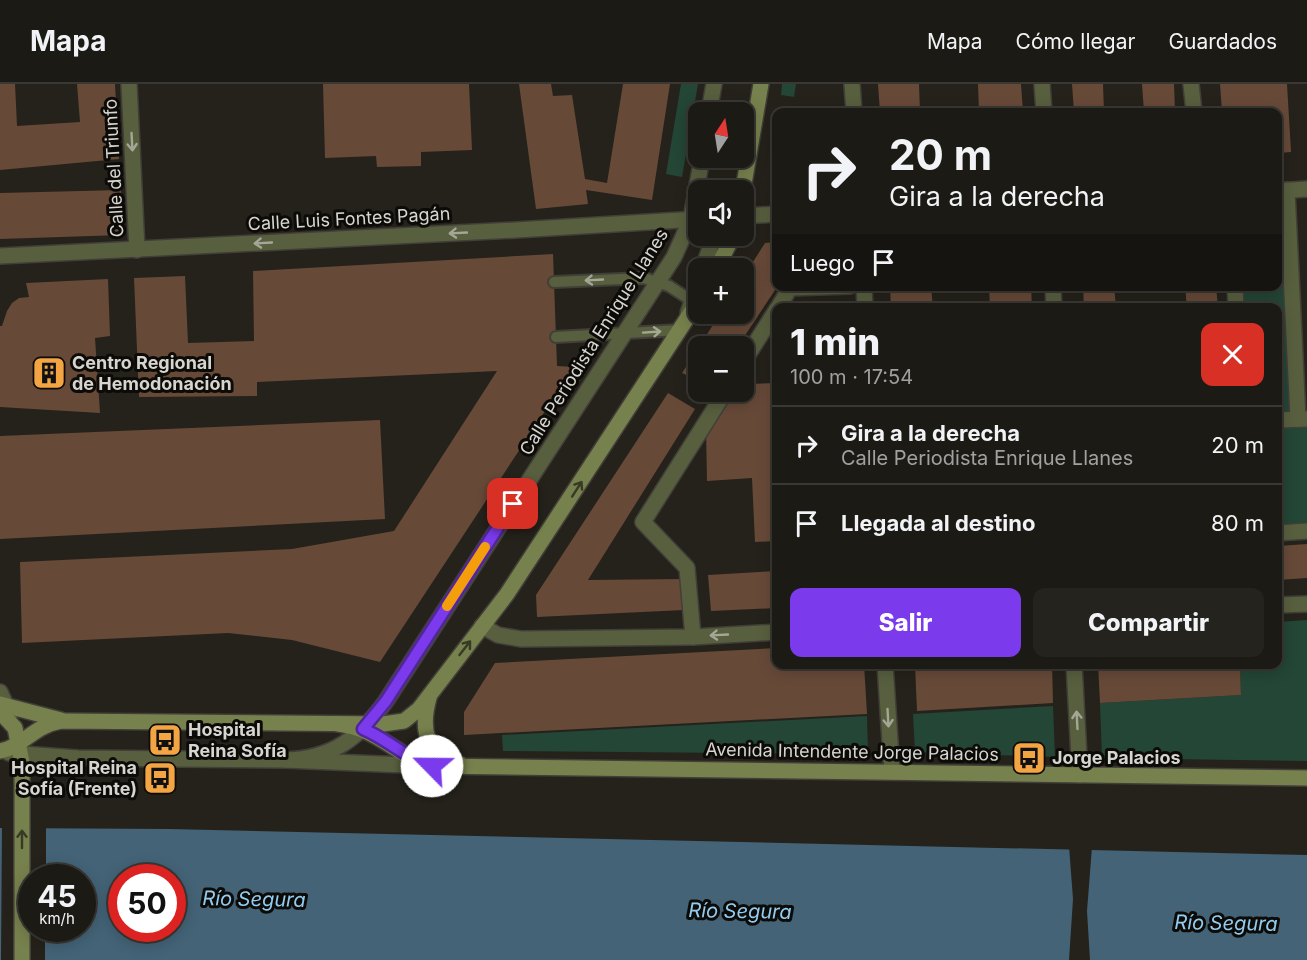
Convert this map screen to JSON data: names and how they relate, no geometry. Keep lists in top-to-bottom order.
{
  "streets": {
    "main road": ["Avenida Intendente Jorge Palacios"],
    "street": ["Calle del Triunfo", "Calle Luis Fontes Pagán", "Calle Periodista Enrique Llanes"]
  },
  "crossings": [
    ["Calle del Triunfo", "Calle Luis Fontes Pagán"],
    ["Calle Periodista Enrique Llanes", "Avenida Intendente Jorge Palacios"]
  ],
  "one_way": ["Calle del Triunfo", "Calle Luis Fontes Pagán"],
  "water": ["Río Segura"],
  "places": {
    "building": ["Centro Regional de Hemodonación"],
    "bus stop": ["Hospital Reina Sofía", "Jorge Palacios", "Hospital Reina Sofía (Frente)"]
  },
  "north": "top",
  "page": {
    "header": "Mapa",
    "nav": ["Mapa", "Cómo llegar", "Guardados"],
    "map_buttons": ["+", "−"],
    "turn": ["20 m", "Gira a la derecha"],
    "then": "Luego",
    "heading": ["1 min", "100 m · 17:54"],
    "list": [
      {
        "name": "Gira a la derecha",
        "note": "Calle Periodista Enrique Llanes",
        "value": "20 m"
      },
      {
        "name": "Llegada al destino",
        "value": "80 m"
      }
    ],
    "buttons": ["Salir", "Compartir"],
    "speed": "45 km/h",
    "limit": "50"
  }
}
